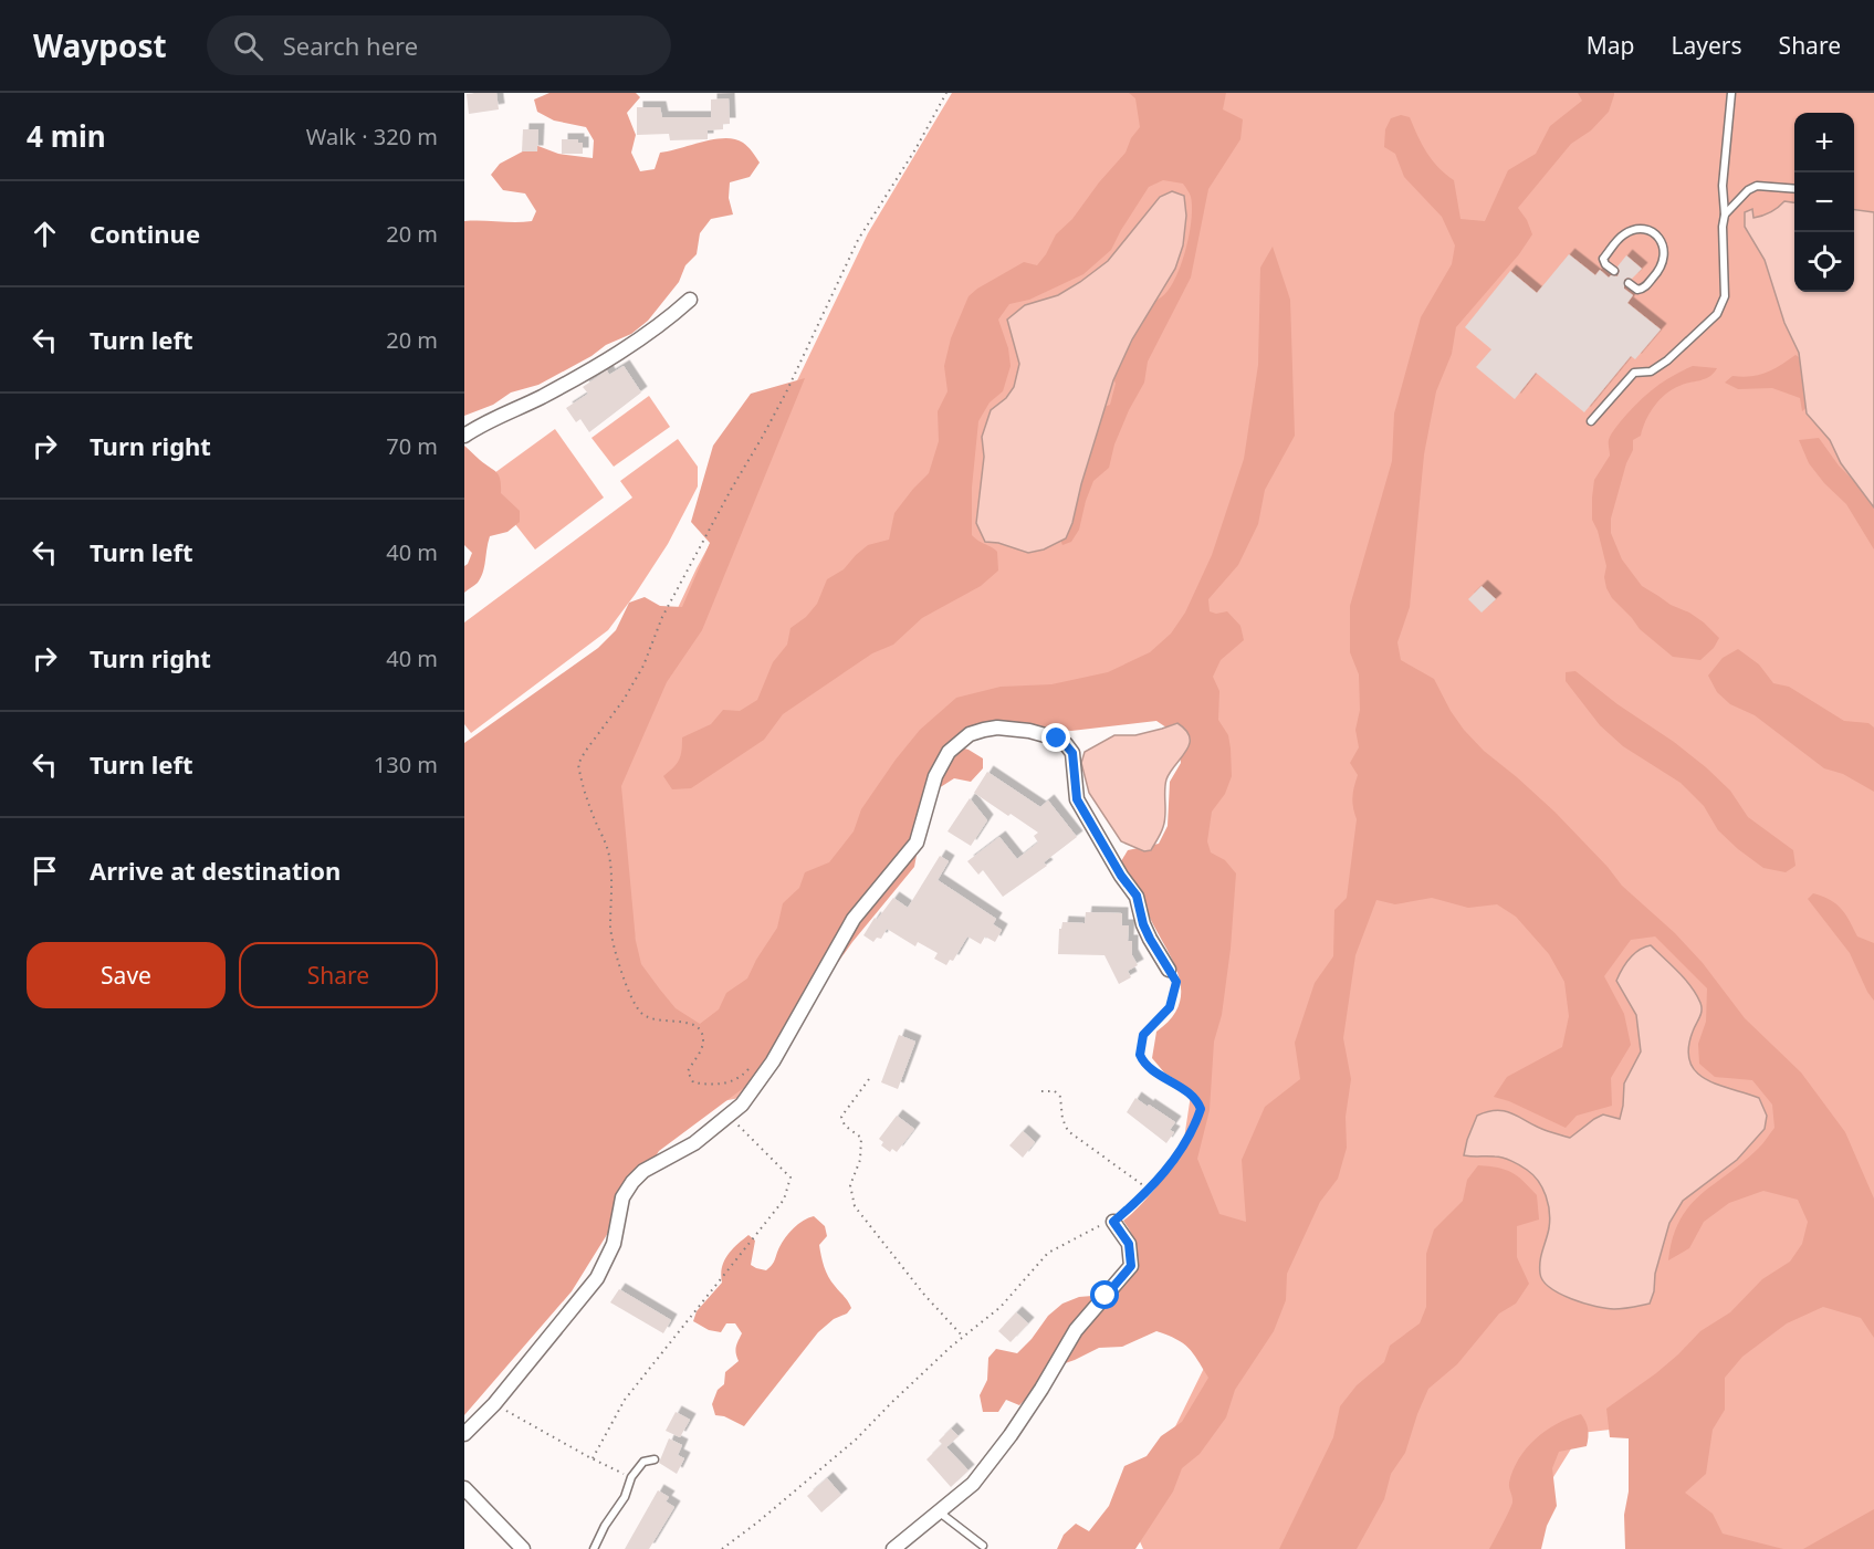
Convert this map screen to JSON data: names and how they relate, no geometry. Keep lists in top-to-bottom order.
{
  "page": {
    "header": "Waypost",
    "search": "Search here",
    "nav": ["Map", "Layers", "Share"],
    "heading": ["4 min", "Walk · 320 m"],
    "map_buttons": ["+", "−"],
    "list": [
      ["Continue", "20 m"],
      ["Turn left", "20 m"],
      ["Turn right", "70 m"],
      ["Turn left", "40 m"],
      ["Turn right", "40 m"],
      ["Turn left", "130 m"],
      "Arrive at destination"
    ],
    "buttons": ["Save", "Share"]
  }
}
